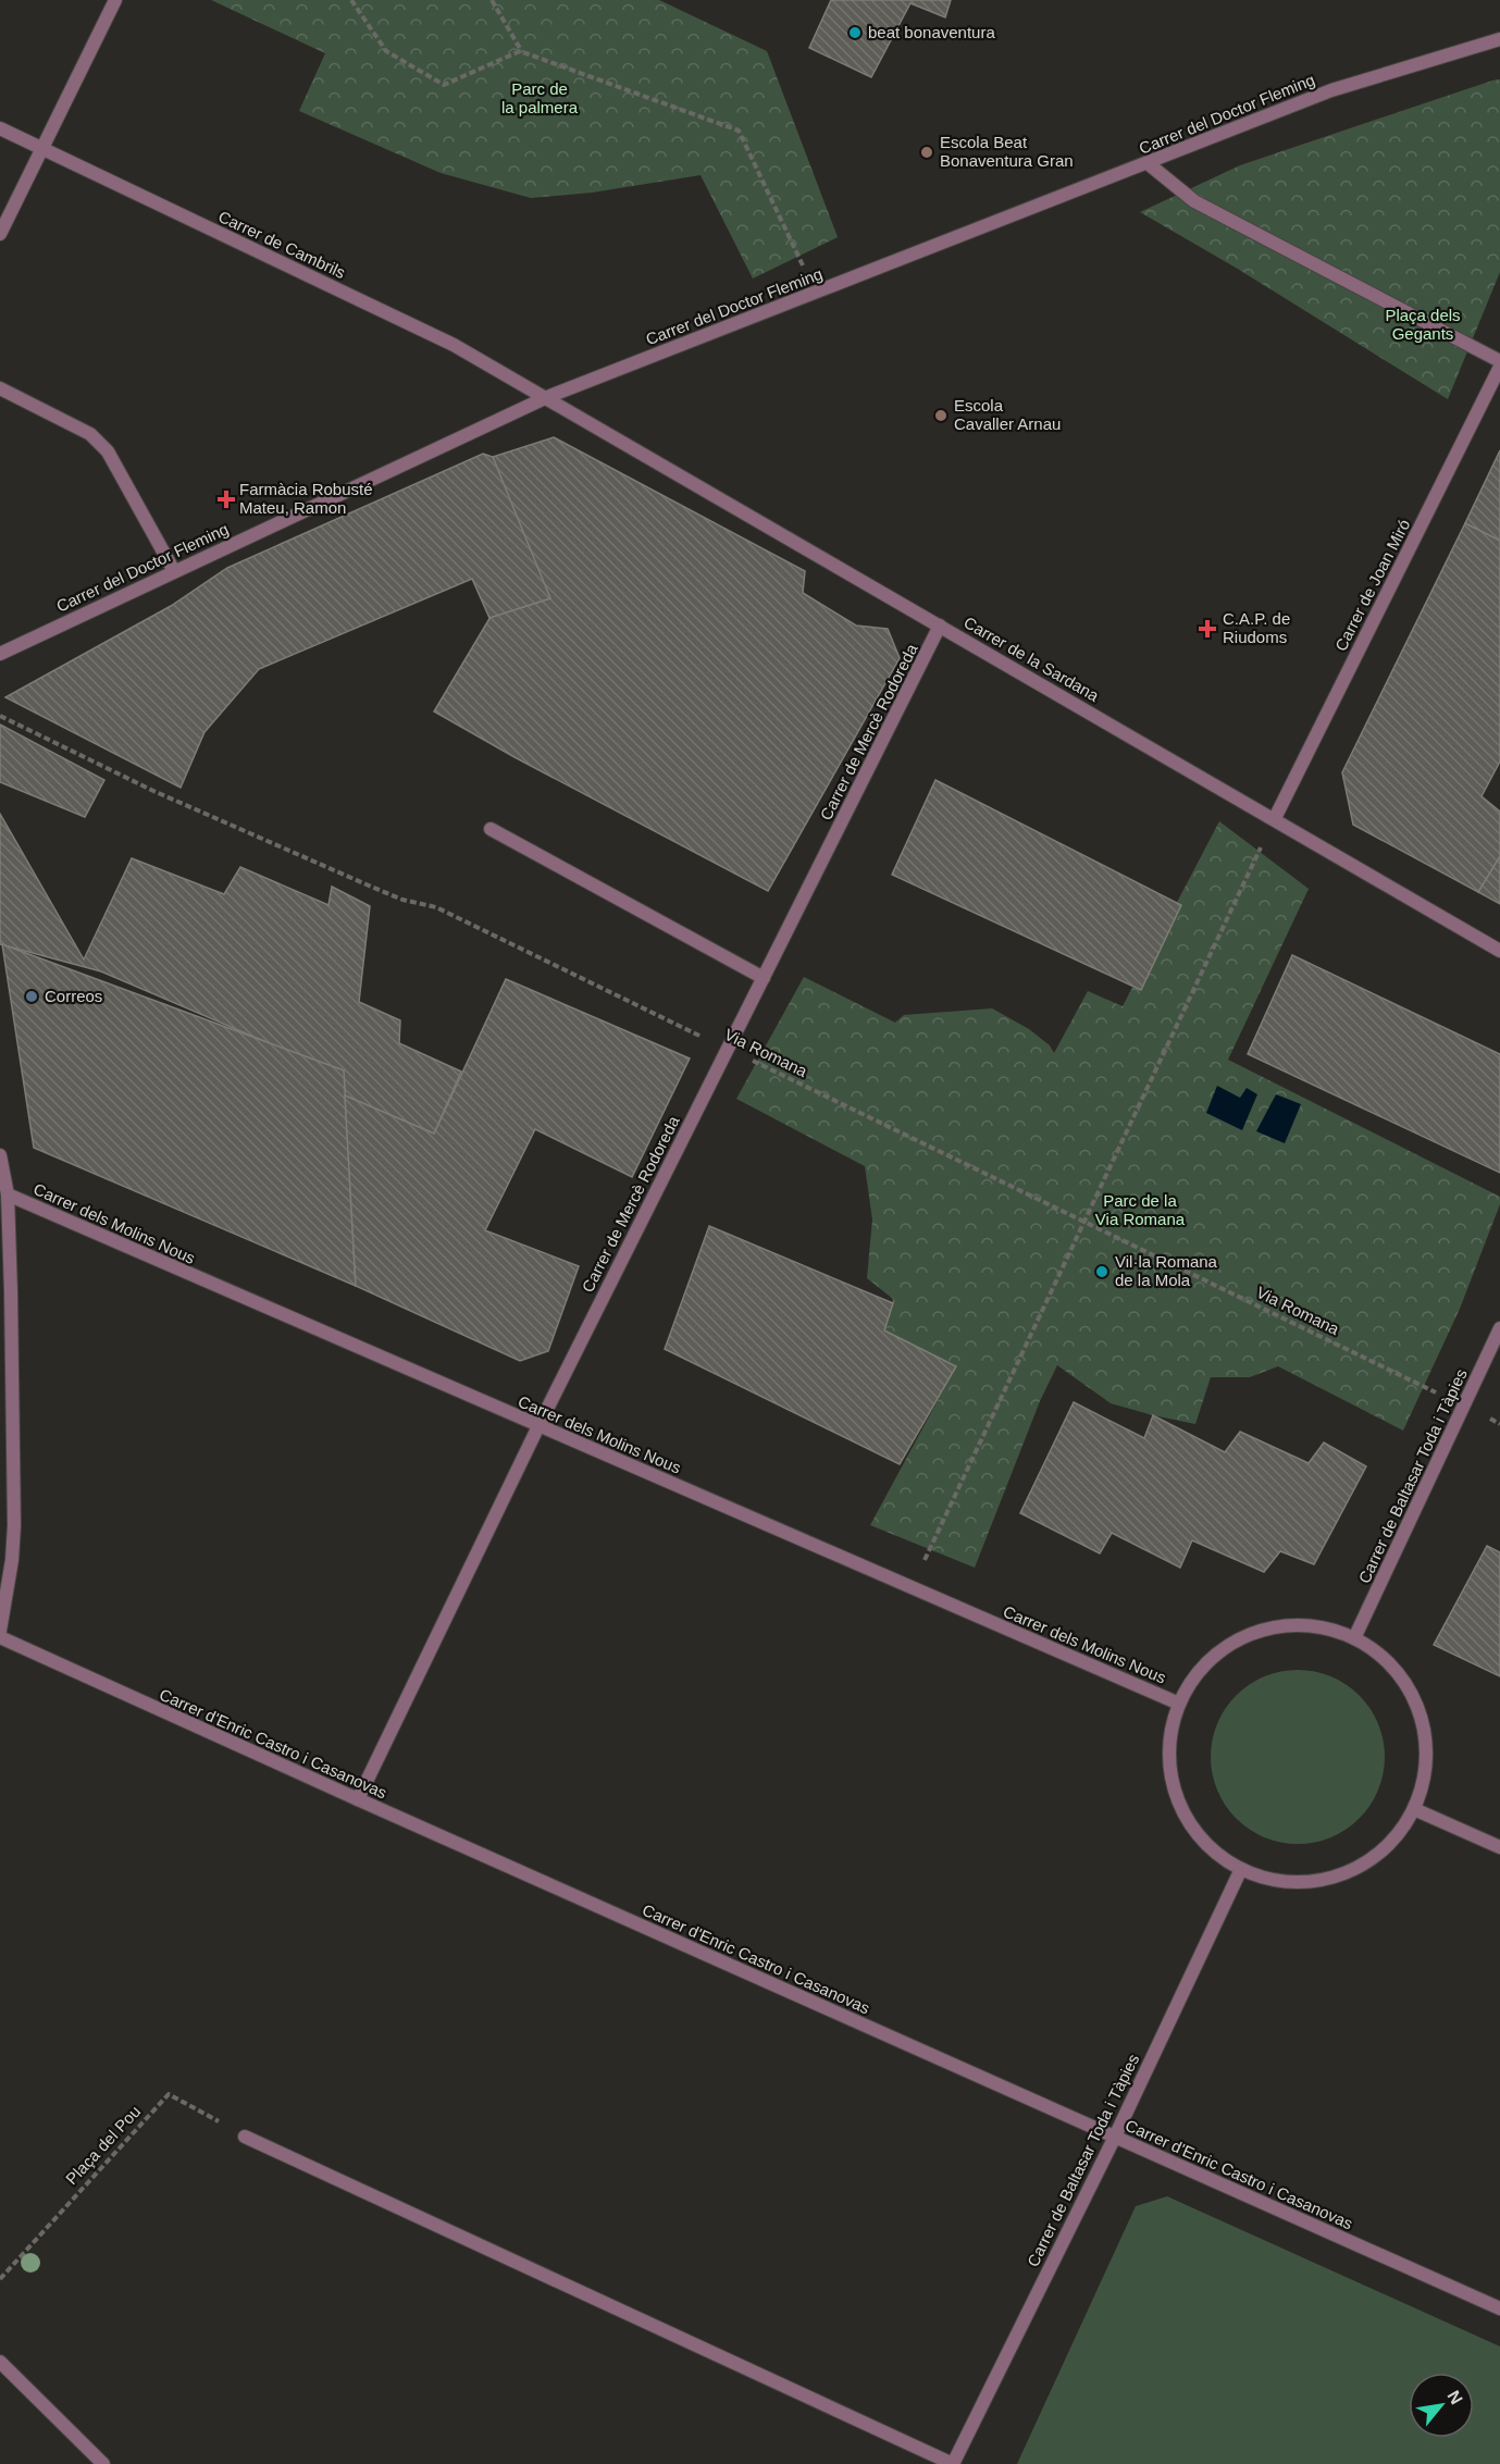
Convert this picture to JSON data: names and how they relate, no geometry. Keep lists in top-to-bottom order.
{
  "streets": {
    "street": [
      "Carrer del Doctor Fleming",
      "Carrer de Cambrils",
      "Carrer de Joan Miró",
      "Carrer de la Sardana",
      "Carrer de Mercè Rodoreda",
      "Carrer dels Molins Nous",
      "Carrer de Baltasar Toda i Tàpies",
      "Carrer d'Enric Castro i Casanovas"
    ],
    "path": ["Via Romana", "Plaça del Pou"]
  },
  "crossings": [
    ["Carrer del Doctor Fleming", "Carrer de Cambrils"],
    ["Carrer del Doctor Fleming", "Carrer de la Sardana"],
    ["Carrer de Cambrils", "Carrer de la Sardana"],
    ["Carrer de Joan Miró", "Carrer de la Sardana"],
    ["Carrer de la Sardana", "Carrer de Mercè Rodoreda"],
    ["Carrer de Mercè Rodoreda", "Via Romana"],
    ["Carrer de Mercè Rodoreda", "Carrer dels Molins Nous"],
    ["Carrer de Mercè Rodoreda", "Carrer d'Enric Castro i Casanovas"],
    ["Via Romana", "Carrer de Baltasar Toda i Tàpies"],
    ["Carrer de Baltasar Toda i Tàpies", "Carrer d'Enric Castro i Casanovas"]
  ],
  "parks": ["Parc de la palmera", "Plaça dels Gegants", "Parc de la Via Romana"],
  "places": {
    "other": [
      "beat bonaventura",
      "Escola Beat Bonaventura Gran",
      "Escola Cavaller Arnau",
      "Correos",
      "Vil·la Romana de la Mola"
    ],
    "health": ["Farmàcia Robusté Mateu, Ramon", "C.A.P. de Riudoms"]
  },
  "north": "top right"
}
